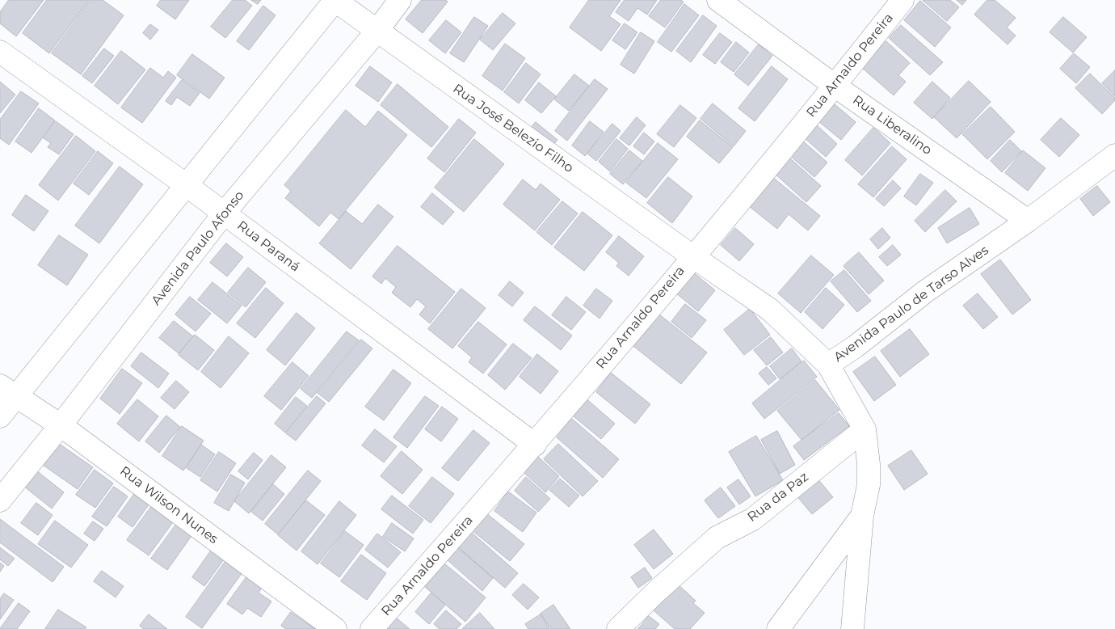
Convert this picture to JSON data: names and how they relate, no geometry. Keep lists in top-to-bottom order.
{
  "streets": {
    "street": [
      "Rua Arnaldo Pereira",
      "Rua Liberalino",
      "Rua José Belezio Filho",
      "Rua Paraná",
      "Avenida Paulo Afonso",
      "Avenida Paulo de Tarso Alves",
      "Rua da Paz",
      "Rua Wilson Nunes"
    ]
  },
  "crossings": [
    ["Rua Arnaldo Pereira", "Rua Liberalino"],
    ["Rua Arnaldo Pereira", "Rua José Belezio Filho"],
    ["Rua Arnaldo Pereira", "Rua Paraná"],
    ["Rua Arnaldo Pereira", "Avenida Paulo de Tarso Alves"],
    ["Rua Liberalino", "Avenida Paulo de Tarso Alves"],
    ["Rua José Belezio Filho", "Avenida Paulo Afonso"],
    ["Rua José Belezio Filho", "Avenida Paulo de Tarso Alves"],
    ["Rua Paraná", "Avenida Paulo Afonso"],
    ["Avenida Paulo Afonso", "Rua Wilson Nunes"]
  ]
}
